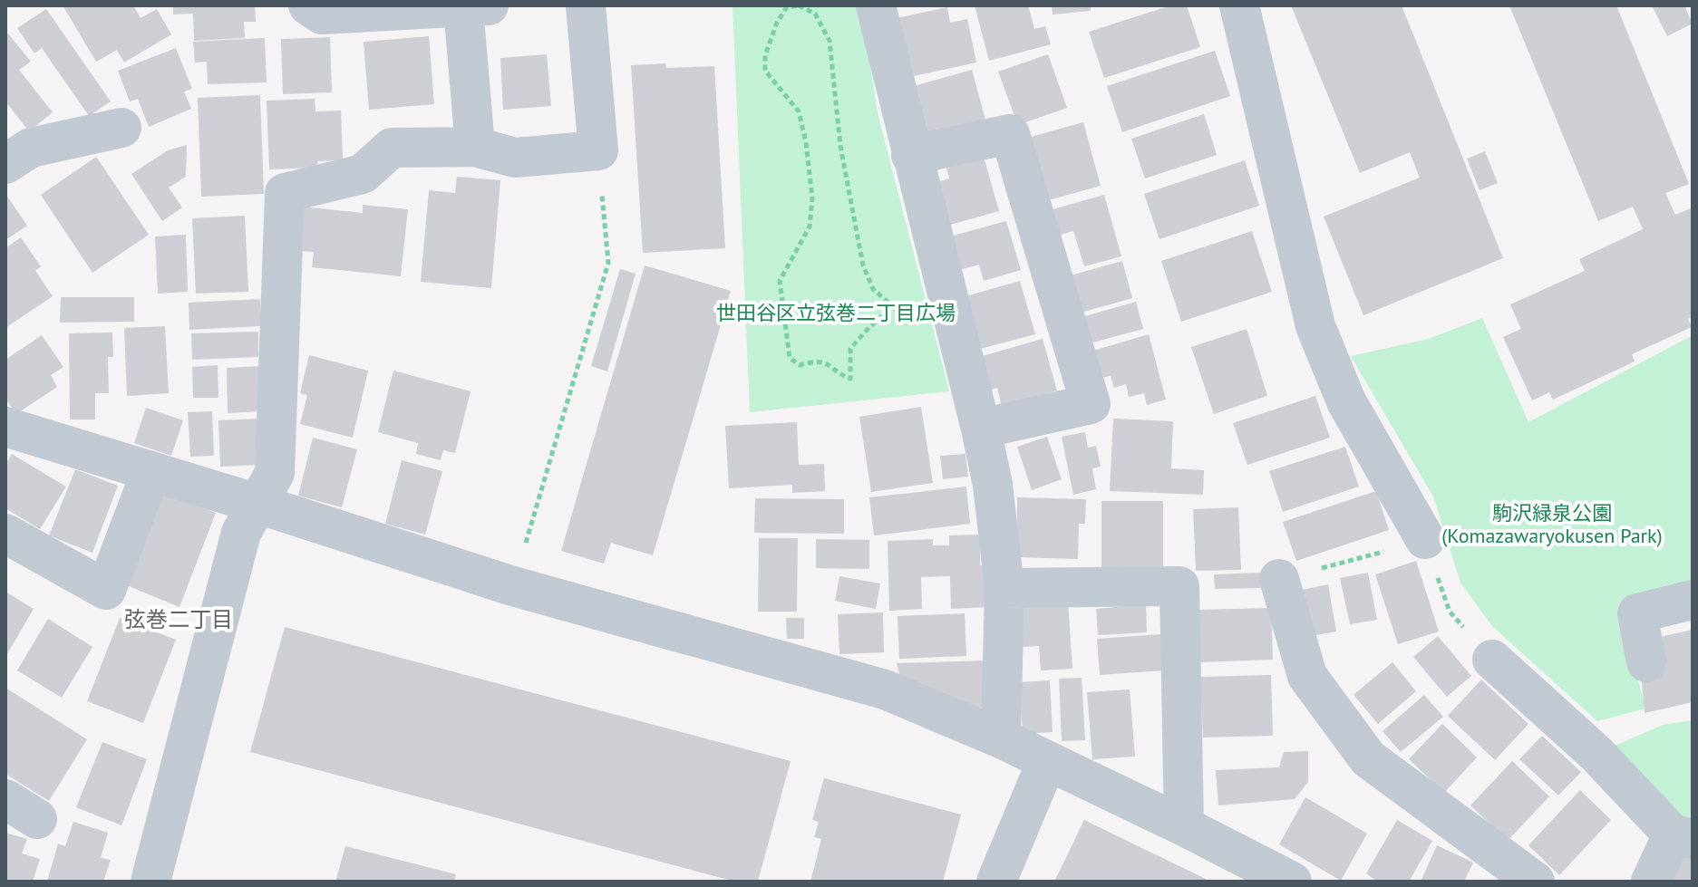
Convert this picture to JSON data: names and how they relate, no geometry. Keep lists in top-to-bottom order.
{
  "districts": ["弦巻二丁目"],
  "parks": ["世田谷区立弦巻二丁目広場", "駒沢緑泉公園 (Komazawaryokusen Park)"]
}
